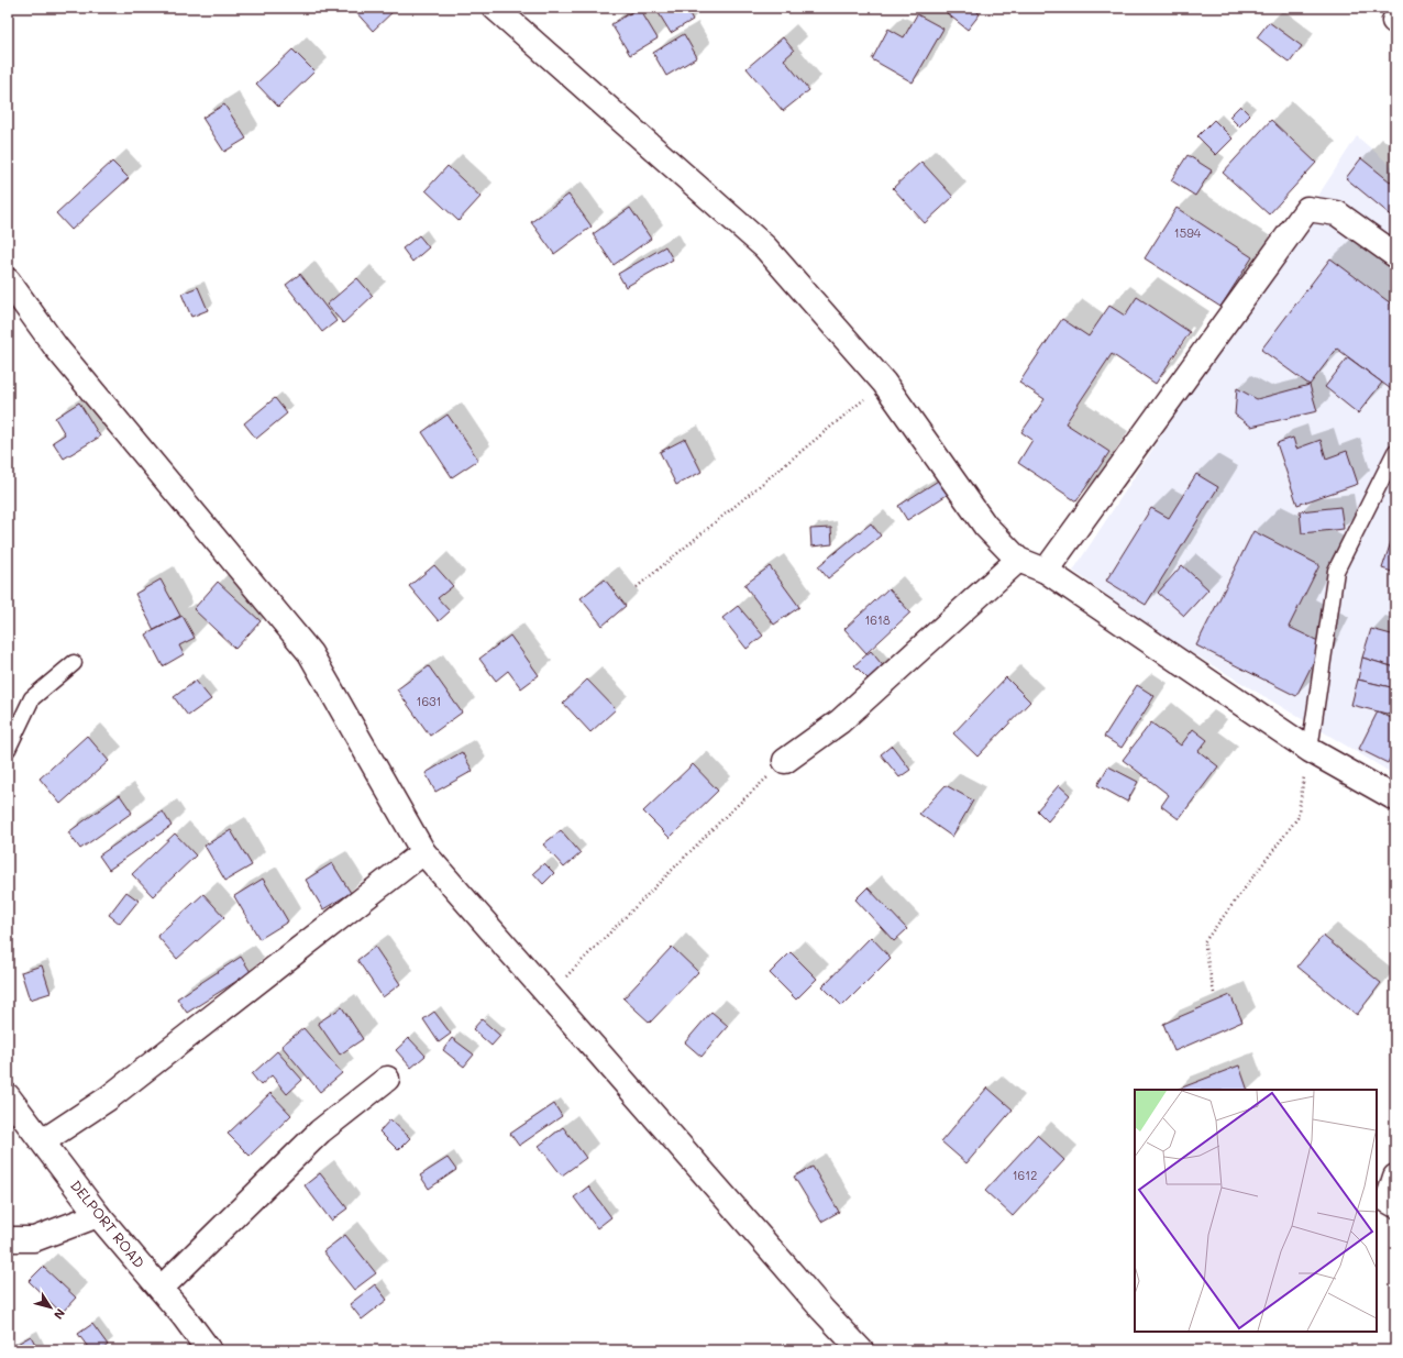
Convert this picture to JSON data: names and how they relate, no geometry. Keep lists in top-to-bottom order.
{
  "streets": {
    "street": ["DELPORT ROAD"]
  },
  "house_numbers": [
    "1594",
    "1618",
    "1631",
    "1612"
  ],
  "north": "bottom right"
}
